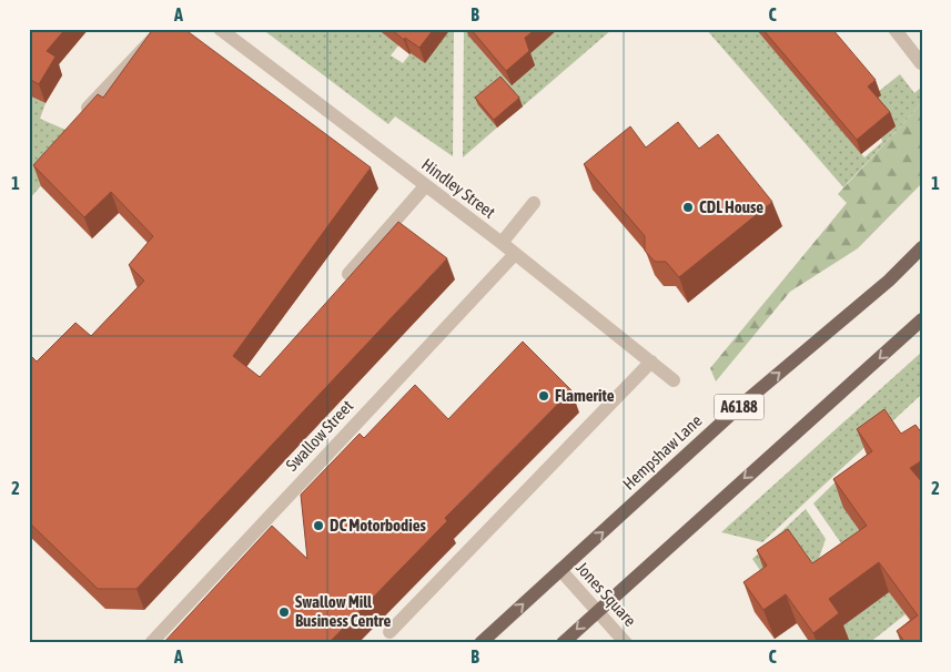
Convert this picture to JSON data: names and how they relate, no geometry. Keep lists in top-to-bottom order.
{
  "streets": {
    "main road": ["A6188", "Hempshaw Lane"],
    "street": ["Hindley Street", "Swallow Street", "Jones Square"]
  },
  "crossings": [
    ["Hindley Street", "Swallow Street"],
    ["Hempshaw Lane", "Jones Square"]
  ],
  "places": [
    "CDL House",
    "Flamerite",
    "DC Motorbodies",
    "Swallow Mill Business Centre"
  ],
  "grid": {
    "columns": ["A", "B", "C"],
    "rows": ["1", "2"]
  }
}
